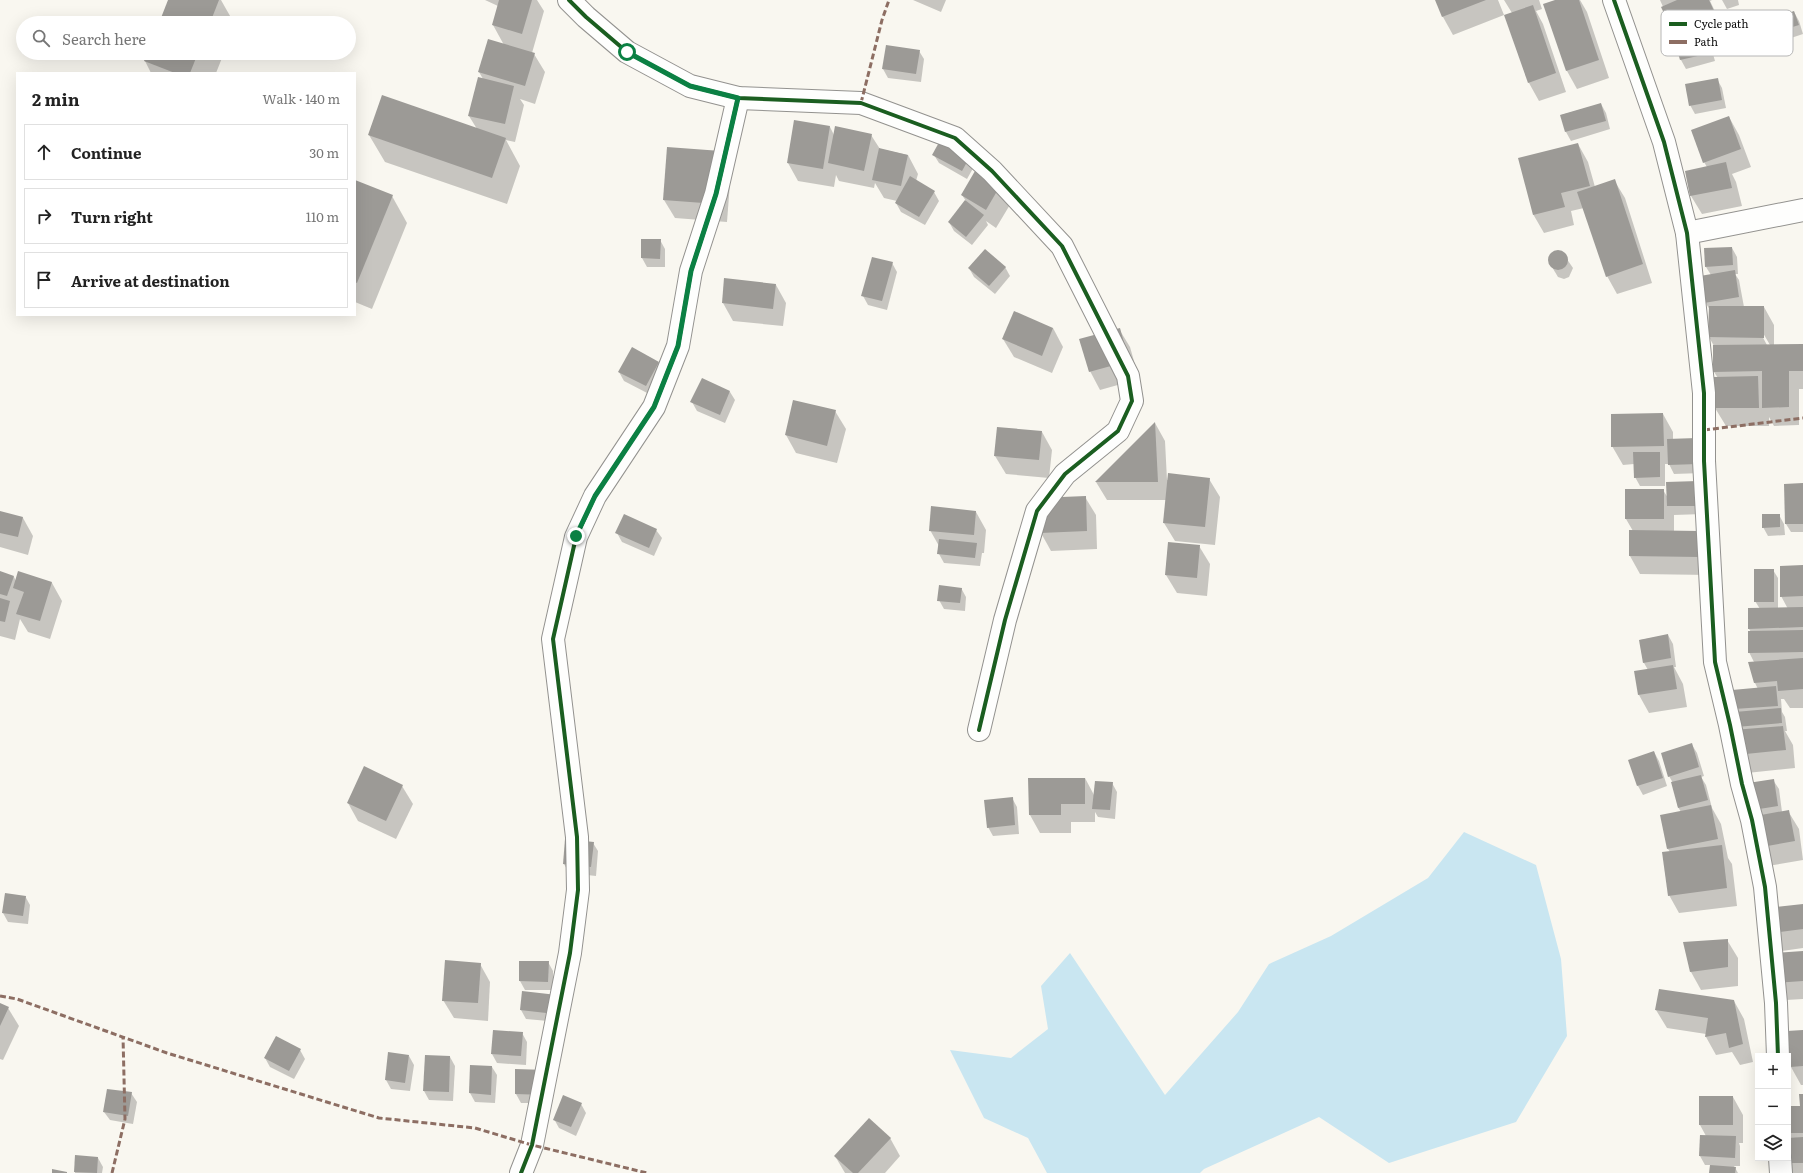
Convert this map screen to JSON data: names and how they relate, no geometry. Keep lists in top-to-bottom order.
{
  "legend": ["Cycle path", "Path"],
  "page": {
    "search": "Search here",
    "heading": ["2 min", "Walk · 140 m"],
    "list": [
      ["Continue", "30 m"],
      ["Turn right", "110 m"],
      "Arrive at destination"
    ],
    "map_buttons": ["+", "−"]
  }
}
